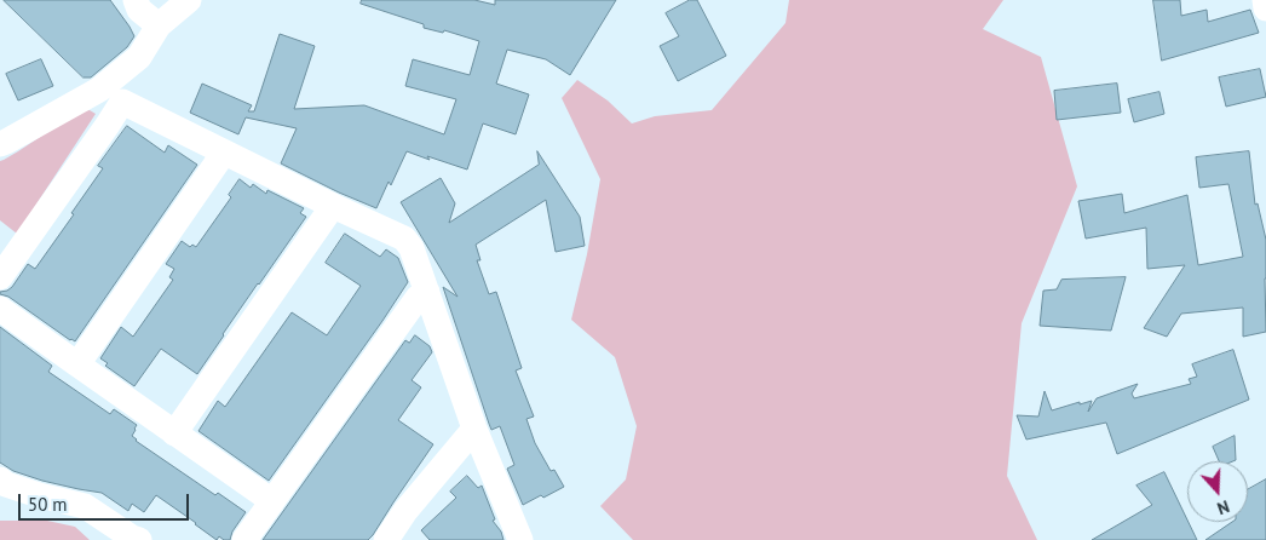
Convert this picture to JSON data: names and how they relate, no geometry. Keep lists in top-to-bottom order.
{
  "scale_bar": "50 m",
  "north": "bottom"
}
